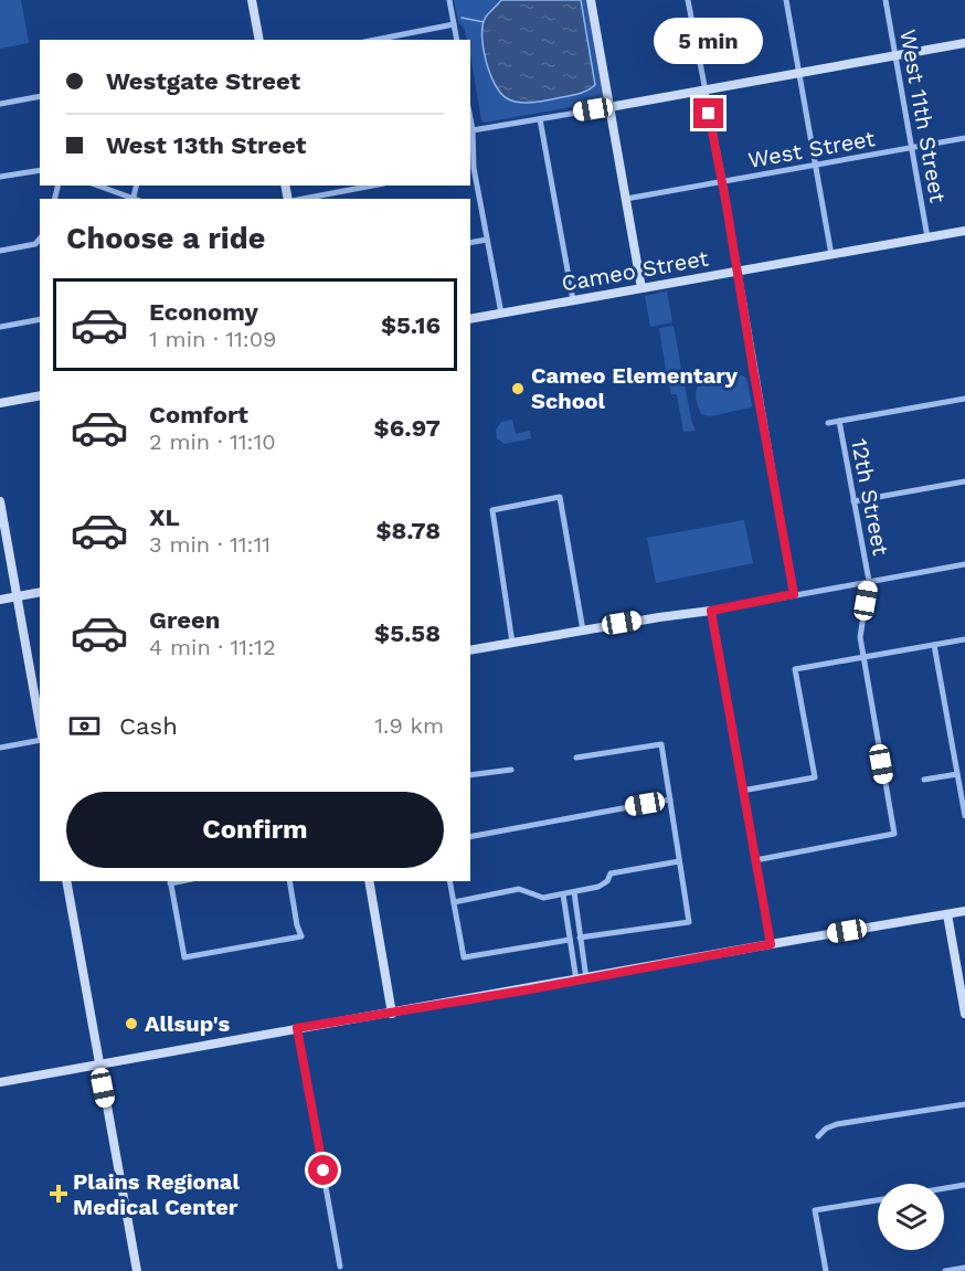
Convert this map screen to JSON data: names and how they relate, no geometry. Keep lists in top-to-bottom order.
{
  "streets": {
    "street": [
      "West 11th Street",
      "West Street",
      "Cameo Street",
      "12th Street"
    ]
  },
  "crossings": [
    ["West 11th Street", "West Street"],
    ["West 11th Street", "Cameo Street"]
  ],
  "places": {
    "other": ["Cameo Elementary School", "Allsup's"],
    "health": ["Plains Regional Medical Center"]
  },
  "page": {
    "bubble": "5 min",
    "banner": ["Westgate Street", "West 13th Street"],
    "heading": "Choose a ride",
    "list": [
      {
        "name": "Economy",
        "note": "1 min · 11:09",
        "value": "$5.16"
      },
      {
        "name": "Comfort",
        "note": "2 min · 11:10",
        "value": "$6.97"
      },
      {
        "name": "XL",
        "note": "3 min · 11:11",
        "value": "$8.78"
      },
      {
        "name": "Green",
        "note": "4 min · 11:12",
        "value": "$5.58"
      }
    ],
    "pay": ["Cash", "1.9 km"],
    "buttons": "Confirm"
  }
}
